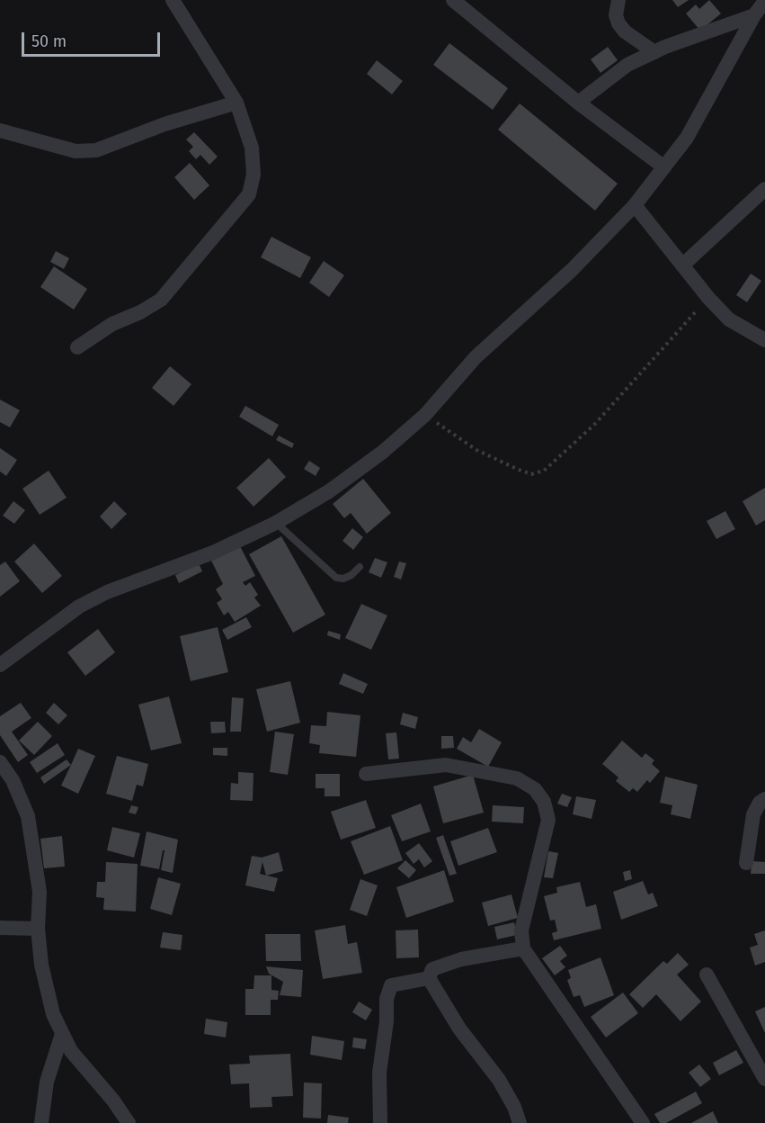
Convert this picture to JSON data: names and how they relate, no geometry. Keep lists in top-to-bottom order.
{
  "scale_bar": "50 m"
}
